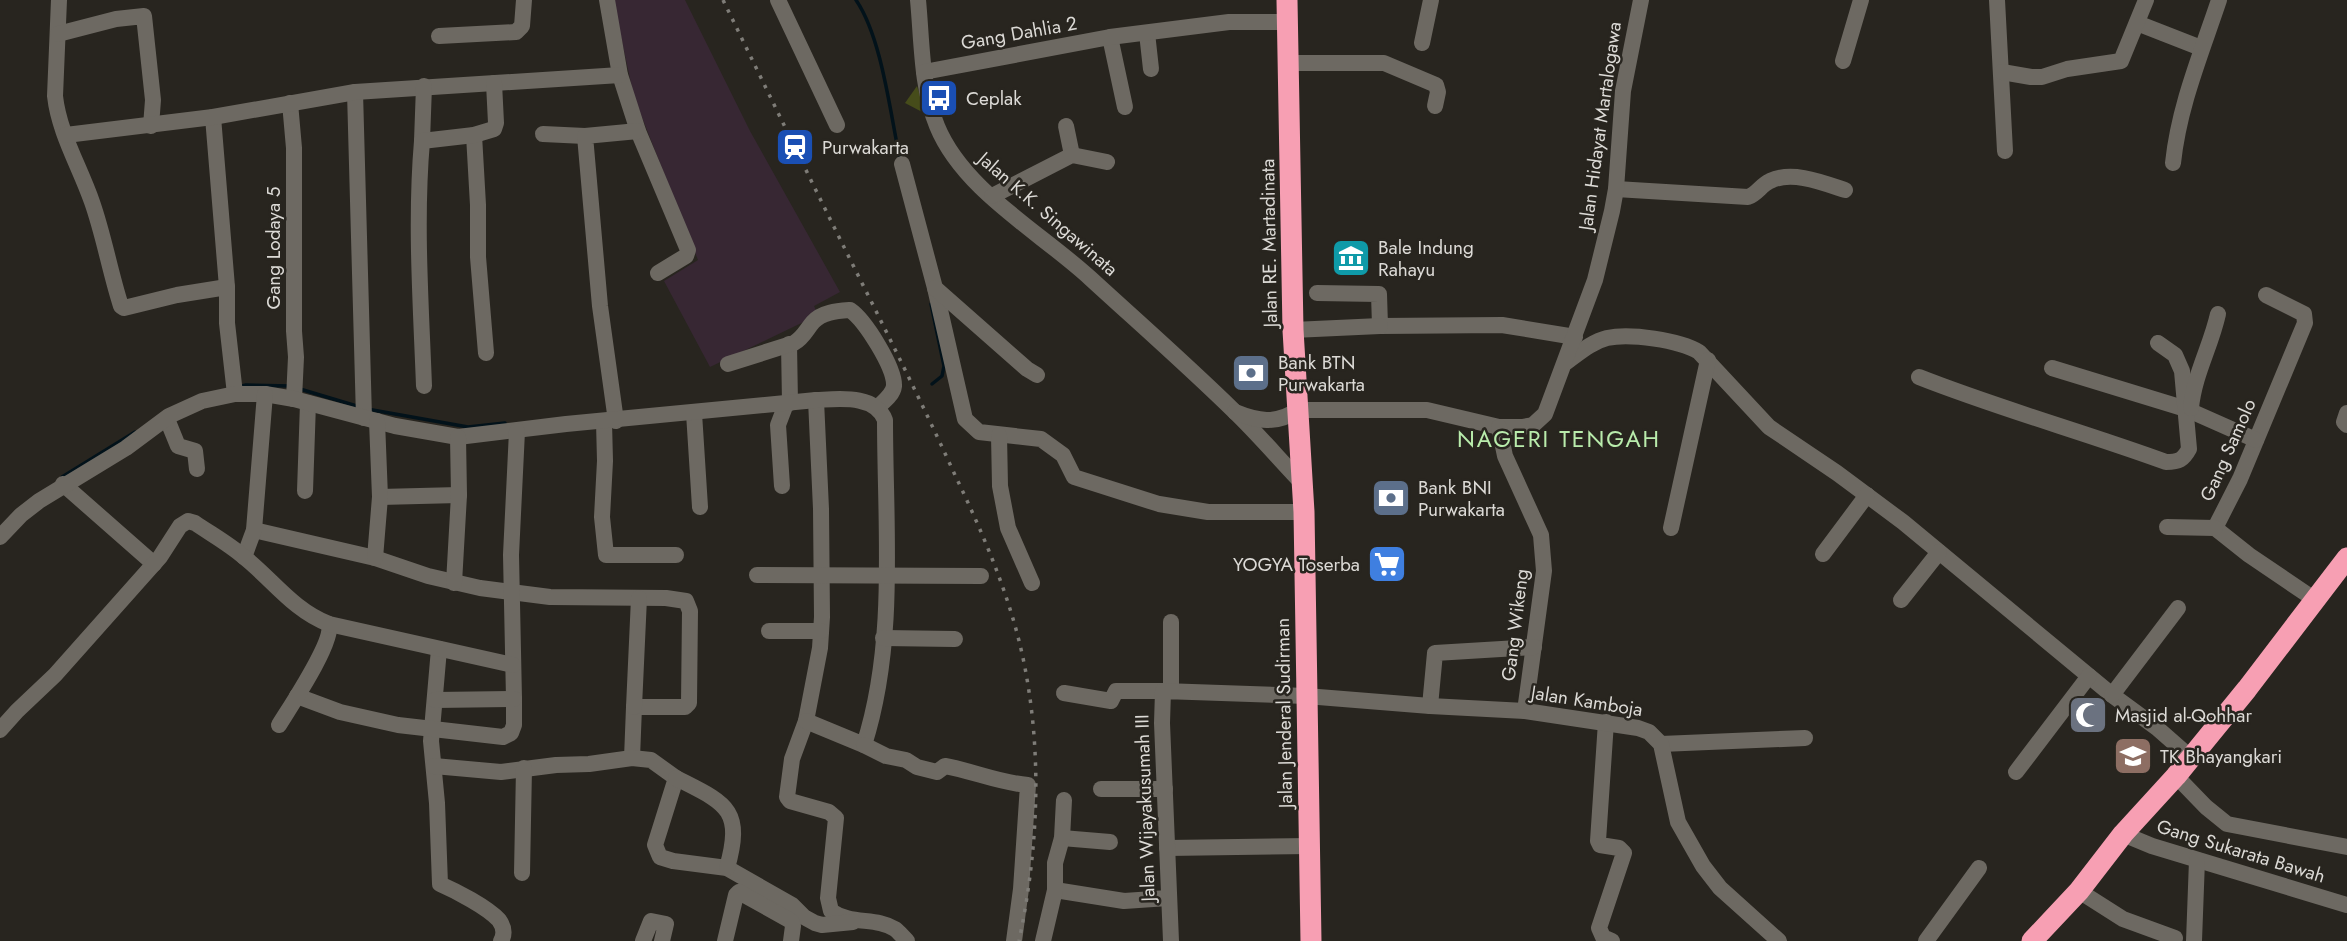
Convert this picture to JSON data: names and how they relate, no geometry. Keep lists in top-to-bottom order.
{
  "streets": {
    "highway": ["Jalan RE. Martadinata", "Jalan Jenderal Sudirman"],
    "street": [
      "Gang Dahlia 2",
      "Jalan Hidayat Martalogawa",
      "Jalan K.K. Singawinata",
      "Gang Lodaya 5",
      "Gang Samolo",
      "Gang Wikeng",
      "Jalan Kamboja",
      "Jalan Wijayakusumah III",
      "Gang Sukarata Bawah"
    ]
  },
  "crossings": [
    ["Gang Dahlia 2", "Jalan K.K. Singawinata"],
    ["Gang Dahlia 2", "Jalan RE. Martadinata"],
    ["Jalan Hidayat Martalogawa", "Jalan K.K. Singawinata"],
    ["Jalan Hidayat Martalogawa", "Jalan RE. Martadinata"],
    ["Jalan Hidayat Martalogawa", "Gang Wikeng"],
    ["Jalan K.K. Singawinata", "Jalan RE. Martadinata"],
    ["Jalan K.K. Singawinata", "Jalan Jenderal Sudirman"],
    ["Jalan RE. Martadinata", "Jalan Jenderal Sudirman"],
    ["Gang Wikeng", "Jalan Kamboja"],
    ["Jalan Kamboja", "Jalan Jenderal Sudirman"],
    ["Jalan Kamboja", "Jalan Wijayakusumah III"],
    ["Jalan Jenderal Sudirman", "Jalan Wijayakusumah III"]
  ],
  "districts": ["NAGERI TENGAH"],
  "places": {
    "bus stop": ["Ceplak"],
    "station": ["Purwakarta"],
    "museum": ["Bale Indung Rahayu"],
    "bank": ["Bank BTN Purwakarta", "Bank BNI Purwakarta"],
    "supermarket": ["YOGYA Toserba"],
    "mosque": ["Masjid al-Qohhar"],
    "school or university": ["TK Bhayangkari"]
  }
}
